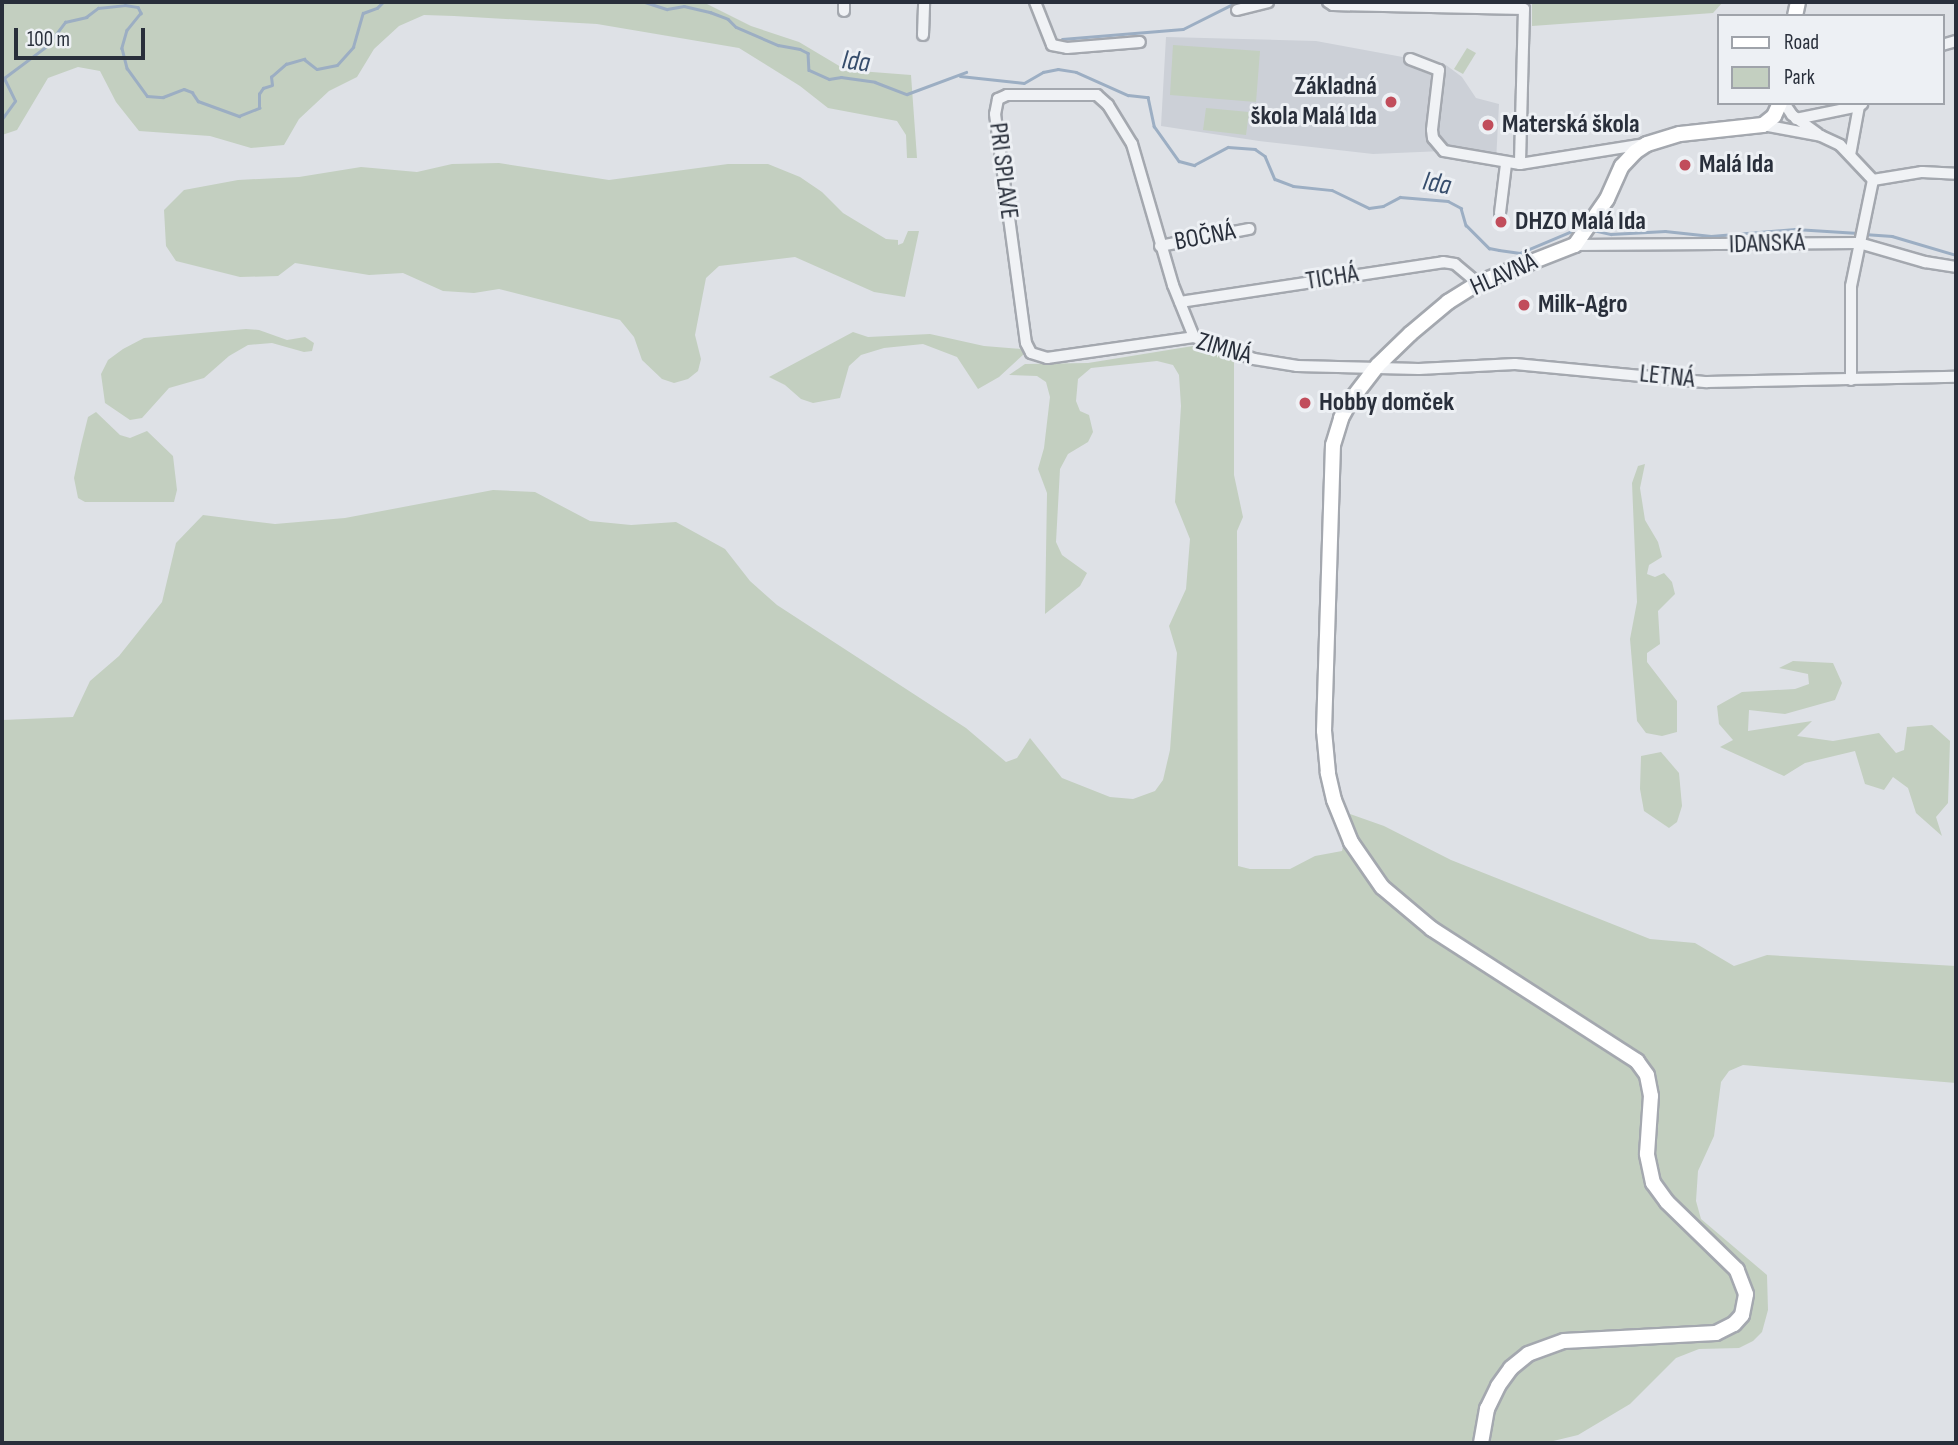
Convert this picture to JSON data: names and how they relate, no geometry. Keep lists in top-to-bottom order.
{
  "streets": {
    "main road": ["HLAVNÁ"],
    "street": [
      "PRI SPLAVE",
      "BOČNÁ",
      "IDANSKÁ",
      "TICHÁ",
      "ZIMNÁ",
      "LETNÁ"
    ]
  },
  "crossings": [
    ["PRI SPLAVE", "BOČNÁ"],
    ["PRI SPLAVE", "TICHÁ"],
    ["PRI SPLAVE", "ZIMNÁ"],
    ["IDANSKÁ", "HLAVNÁ"],
    ["HLAVNÁ", "TICHÁ"],
    ["HLAVNÁ", "ZIMNÁ"],
    ["HLAVNÁ", "LETNÁ"],
    ["ZIMNÁ", "LETNÁ"]
  ],
  "water": ["Ida"],
  "places": [
    "Základná škola Malá Ida",
    "Materská škola",
    "Malá Ida",
    "DHZO Malá Ida",
    "Milk-Agro",
    "Hobby domček"
  ],
  "legend": ["Road", "Park"],
  "scale_bar": "100 m"
}
